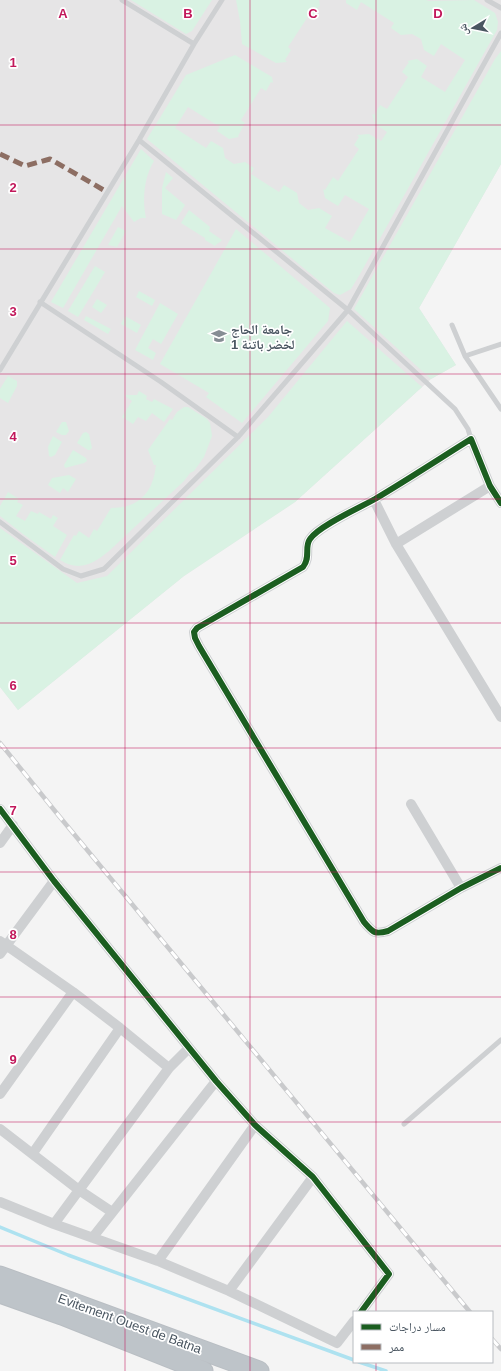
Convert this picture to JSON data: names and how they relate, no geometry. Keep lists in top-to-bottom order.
{
  "streets": {
    "highway": ["Evitement Ouest de Batna"]
  },
  "places": {
    "school or university": ["جامعة الحاج لخضر باتنة 1"]
  },
  "legend": ["مسار دراجات", "ممر"],
  "north": "left",
  "grid": {
    "columns": [
      "A",
      "B",
      "C",
      "D"
    ],
    "rows": [
      "1",
      "2",
      "3",
      "4",
      "5",
      "6",
      "7",
      "8",
      "9"
    ]
  }
}
